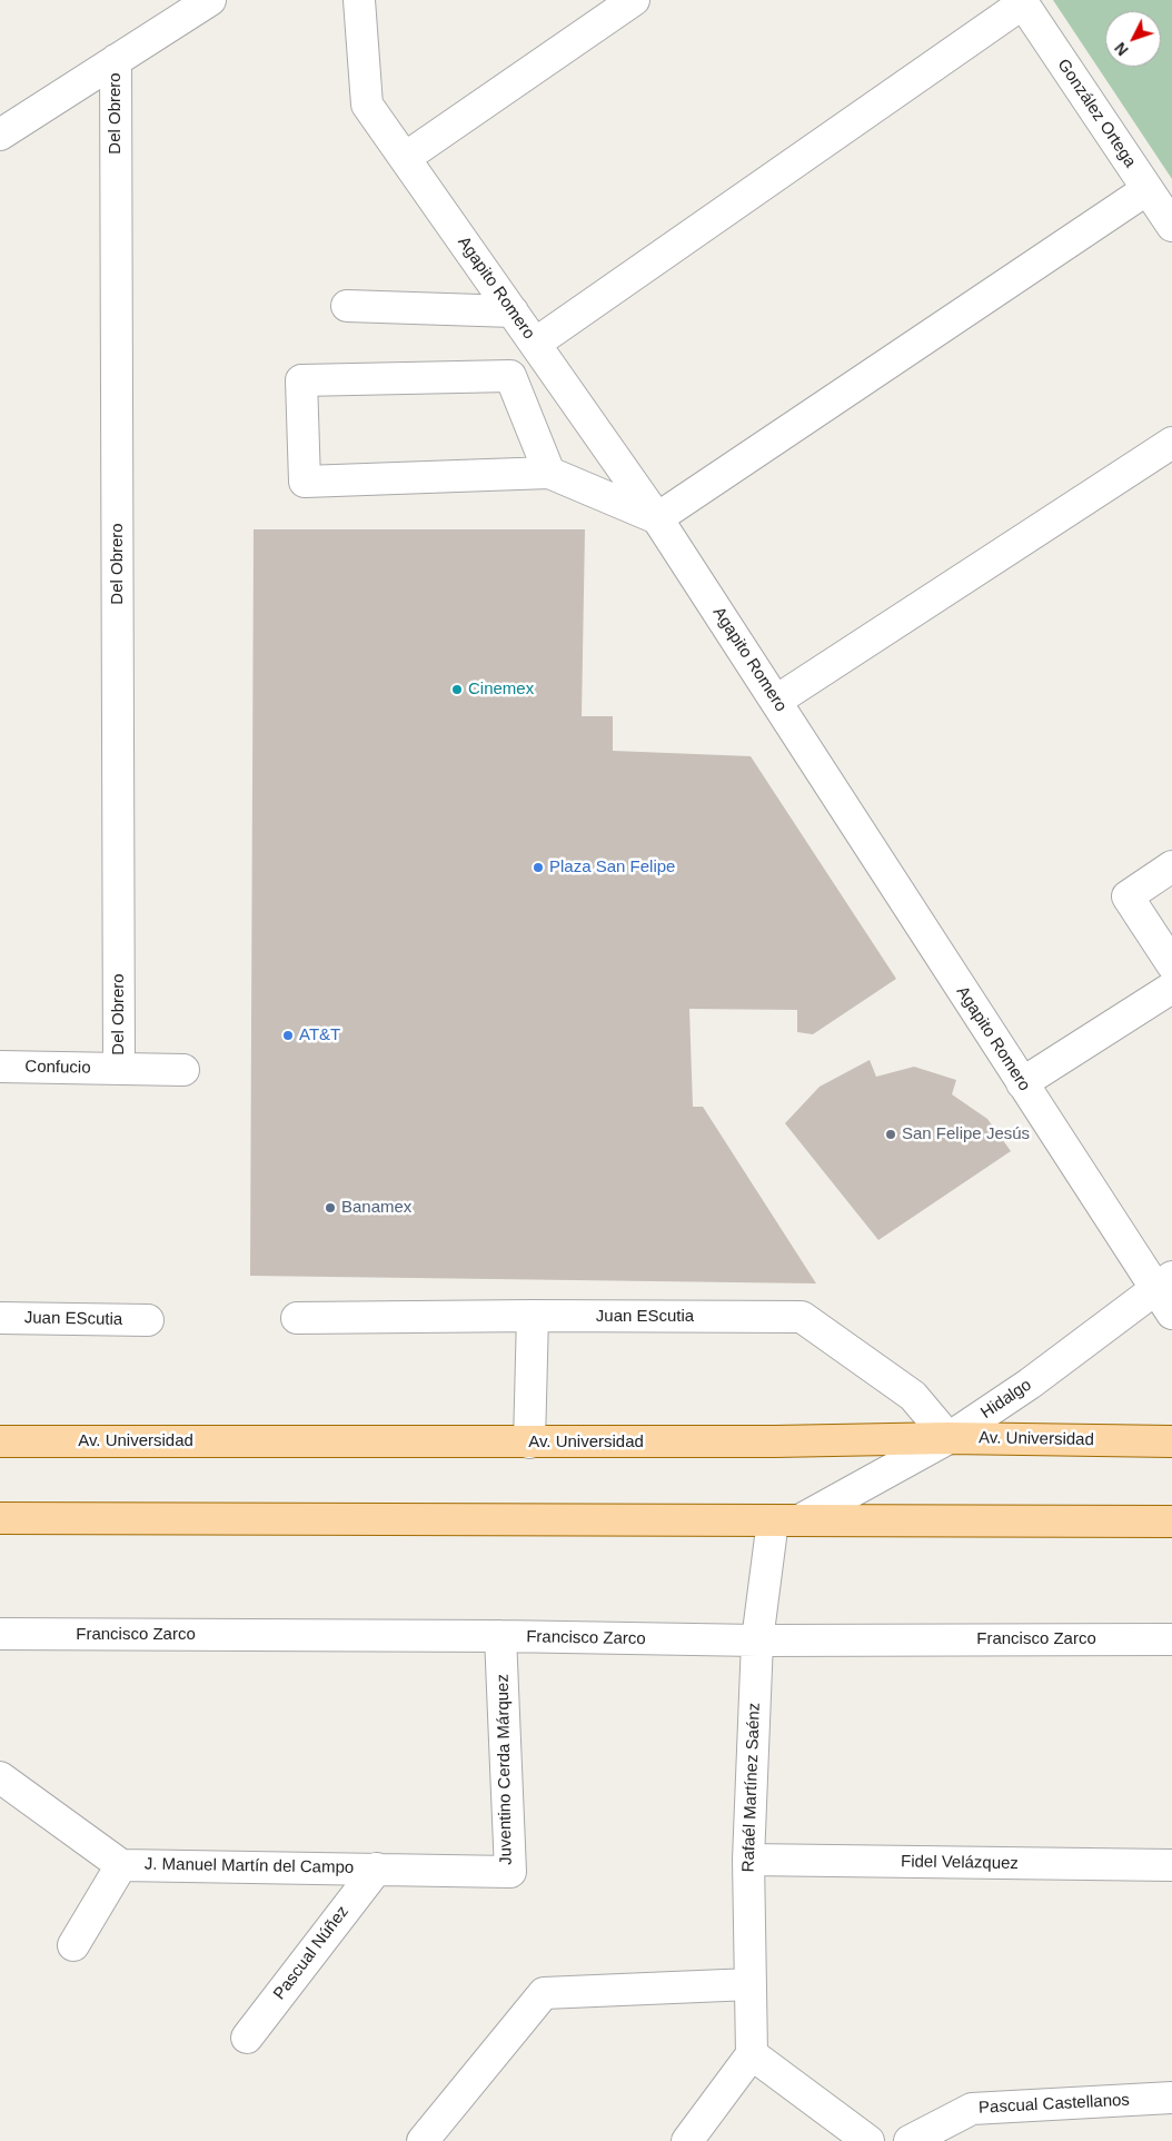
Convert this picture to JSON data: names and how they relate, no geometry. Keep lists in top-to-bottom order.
{
  "streets": {
    "main road": ["Av. Universidad"],
    "street": [
      "Del Obrero",
      "González Ortega",
      "Agapito Romero",
      "Confucio",
      "Juan EScutia",
      "Hidalgo",
      "Francisco Zarco",
      "Juventino Cerda Márquez",
      "Rafaél Martínez Saénz",
      "Fidel Velázquez",
      "J. Manuel Martín del Campo",
      "Pascual Núñez",
      "Pascual Castellanos"
    ]
  },
  "crossings": [
    ["Del Obrero", "Confucio"],
    ["Agapito Romero", "Hidalgo"],
    ["Juan EScutia", "Hidalgo"],
    ["Juan EScutia", "Av. Universidad"],
    ["Hidalgo", "Av. Universidad"],
    ["Hidalgo", "Rafaél Martínez Saénz"],
    ["Francisco Zarco", "Juventino Cerda Márquez"],
    ["Francisco Zarco", "Rafaél Martínez Saénz"],
    ["Juventino Cerda Márquez", "J. Manuel Martín del Campo"],
    ["Juventino Cerda Márquez", "Pascual Núñez"],
    ["Rafaél Martínez Saénz", "Fidel Velázquez"],
    ["J. Manuel Martín del Campo", "Pascual Núñez"]
  ],
  "places": [
    "Cinemex",
    "Plaza San Felipe",
    "AT&T",
    "San Felipe Jesús",
    "Banamex"
  ],
  "north": "bottom left"
}
